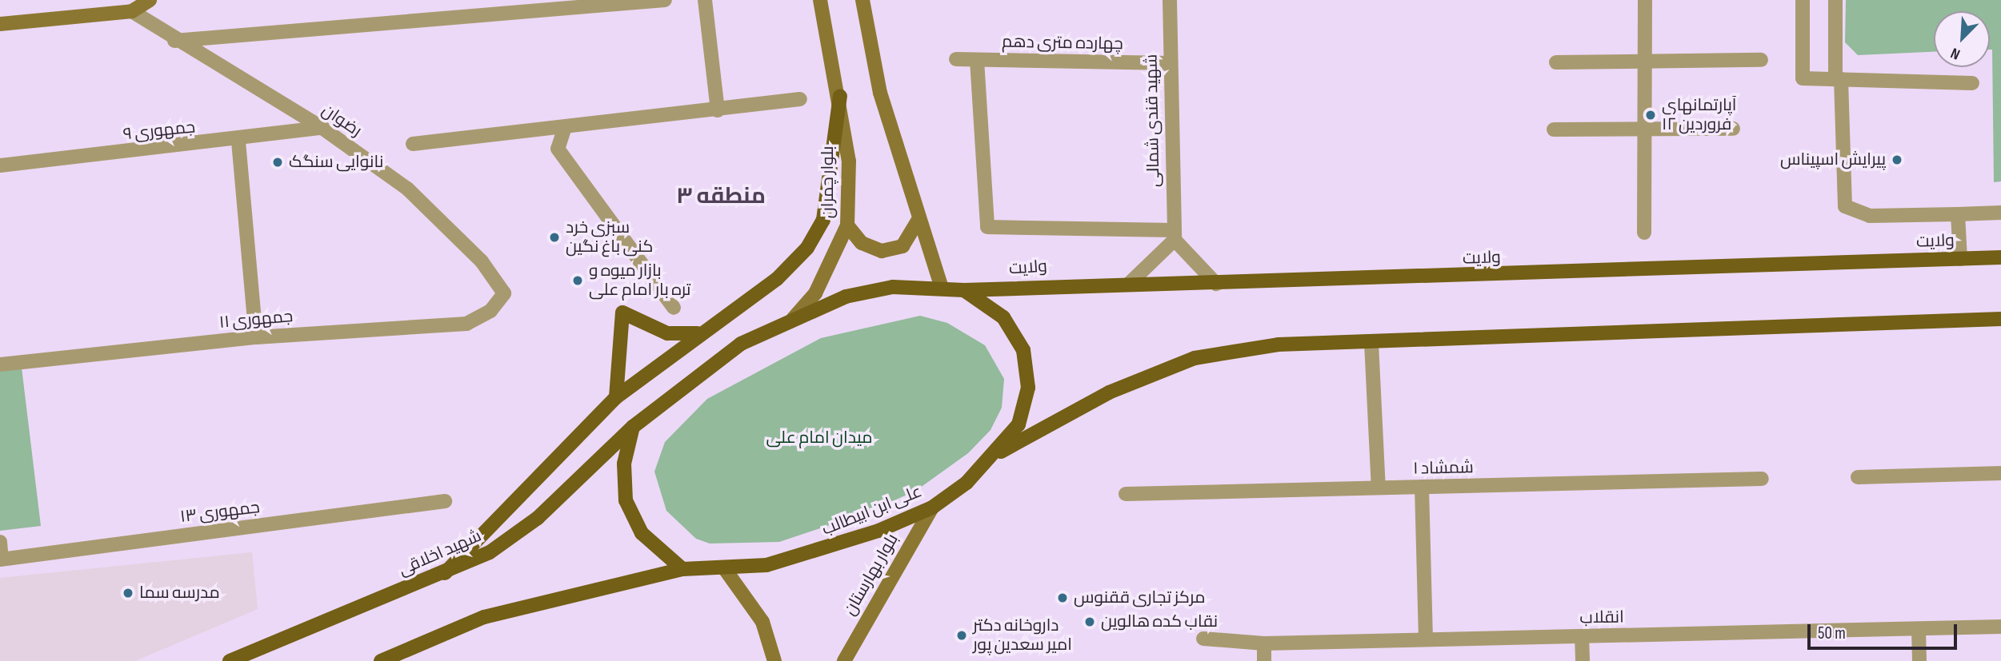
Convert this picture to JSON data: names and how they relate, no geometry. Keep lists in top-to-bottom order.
{
  "streets": {
    "main road": [
      "بلوار چمران",
      "ولایت",
      "علی ابن ابیطالب",
      "شهید اخلاقی",
      "بلوار بهارستان"
    ],
    "street": [
      "چهارده متری دهم",
      "رضوان",
      "شهید قندی شمالی",
      "جمهوری ۹",
      "جمهوری ۱۱",
      "شمشاد ۱",
      "جمهوری ۱۳",
      "انقلاب"
    ]
  },
  "crossings": [
    ["چهارده متری دهم", "شهید قندی شمالی"],
    ["رضوان", "جمهوری ۹"],
    ["رضوان", "جمهوری ۱۱"],
    ["بلوار چمران", "علی ابن ابیطالب"],
    ["ولایت", "علی ابن ابیطالب"],
    ["علی ابن ابیطالب", "شهید اخلاقی"],
    ["علی ابن ابیطالب", "بلوار بهارستان"]
  ],
  "districts": ["منطقه ۳"],
  "parks": ["میدان امام علی"],
  "places": [
    "آپارتمانهای ۱۲ فروردین",
    "پیرایش اسپیناس",
    "نانوایی سنگک",
    "سبزی خرد کنی باغ نگین",
    "بازار میوه و تره بار امام علی",
    "مدرسه سما",
    "مرکز تجاری ققنوس",
    "نقاب کده هالوین",
    "داروخانه دکتر امیر سعدین پور"
  ],
  "scale_bar": "50 m",
  "north": "bottom left"
}
